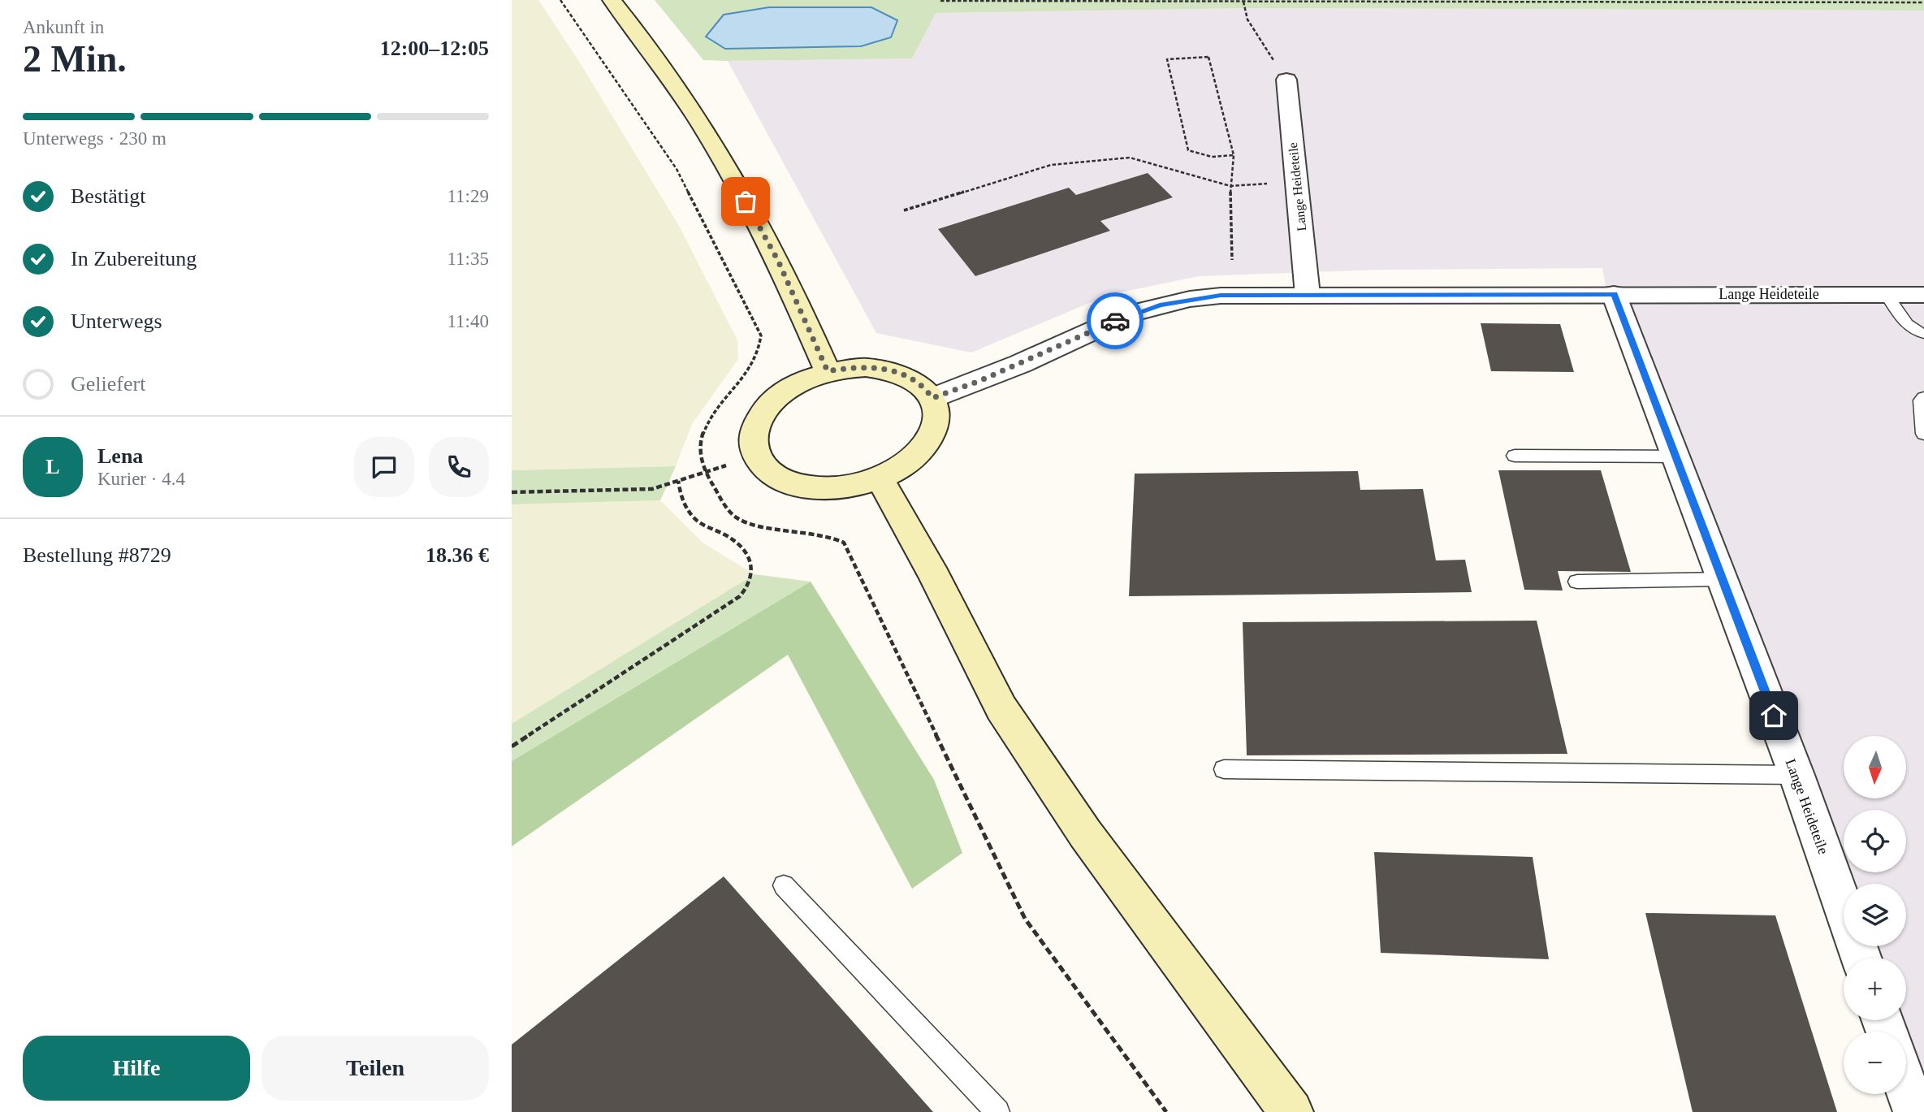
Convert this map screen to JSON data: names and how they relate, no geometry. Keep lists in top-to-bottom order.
{
  "streets": {
    "street": ["Lange Heideteile"]
  },
  "north": "bottom",
  "page": {
    "heading": ["2 Min.", "Ankunft in", "12:00–12:05"],
    "panel": [
      "Lena",
      "Kurier · 4.4",
      "Bestellung #8729",
      "18.36 €"
    ],
    "bar": "Unterwegs · 230 m",
    "list": [
      ["Bestätigt", "11:29"],
      ["In Zubereitung", "11:35"],
      ["Unterwegs", "11:40"],
      "Geliefert"
    ],
    "round": "L",
    "map_buttons": ["+", "−"],
    "buttons": ["Hilfe", "Teilen"]
  }
}
